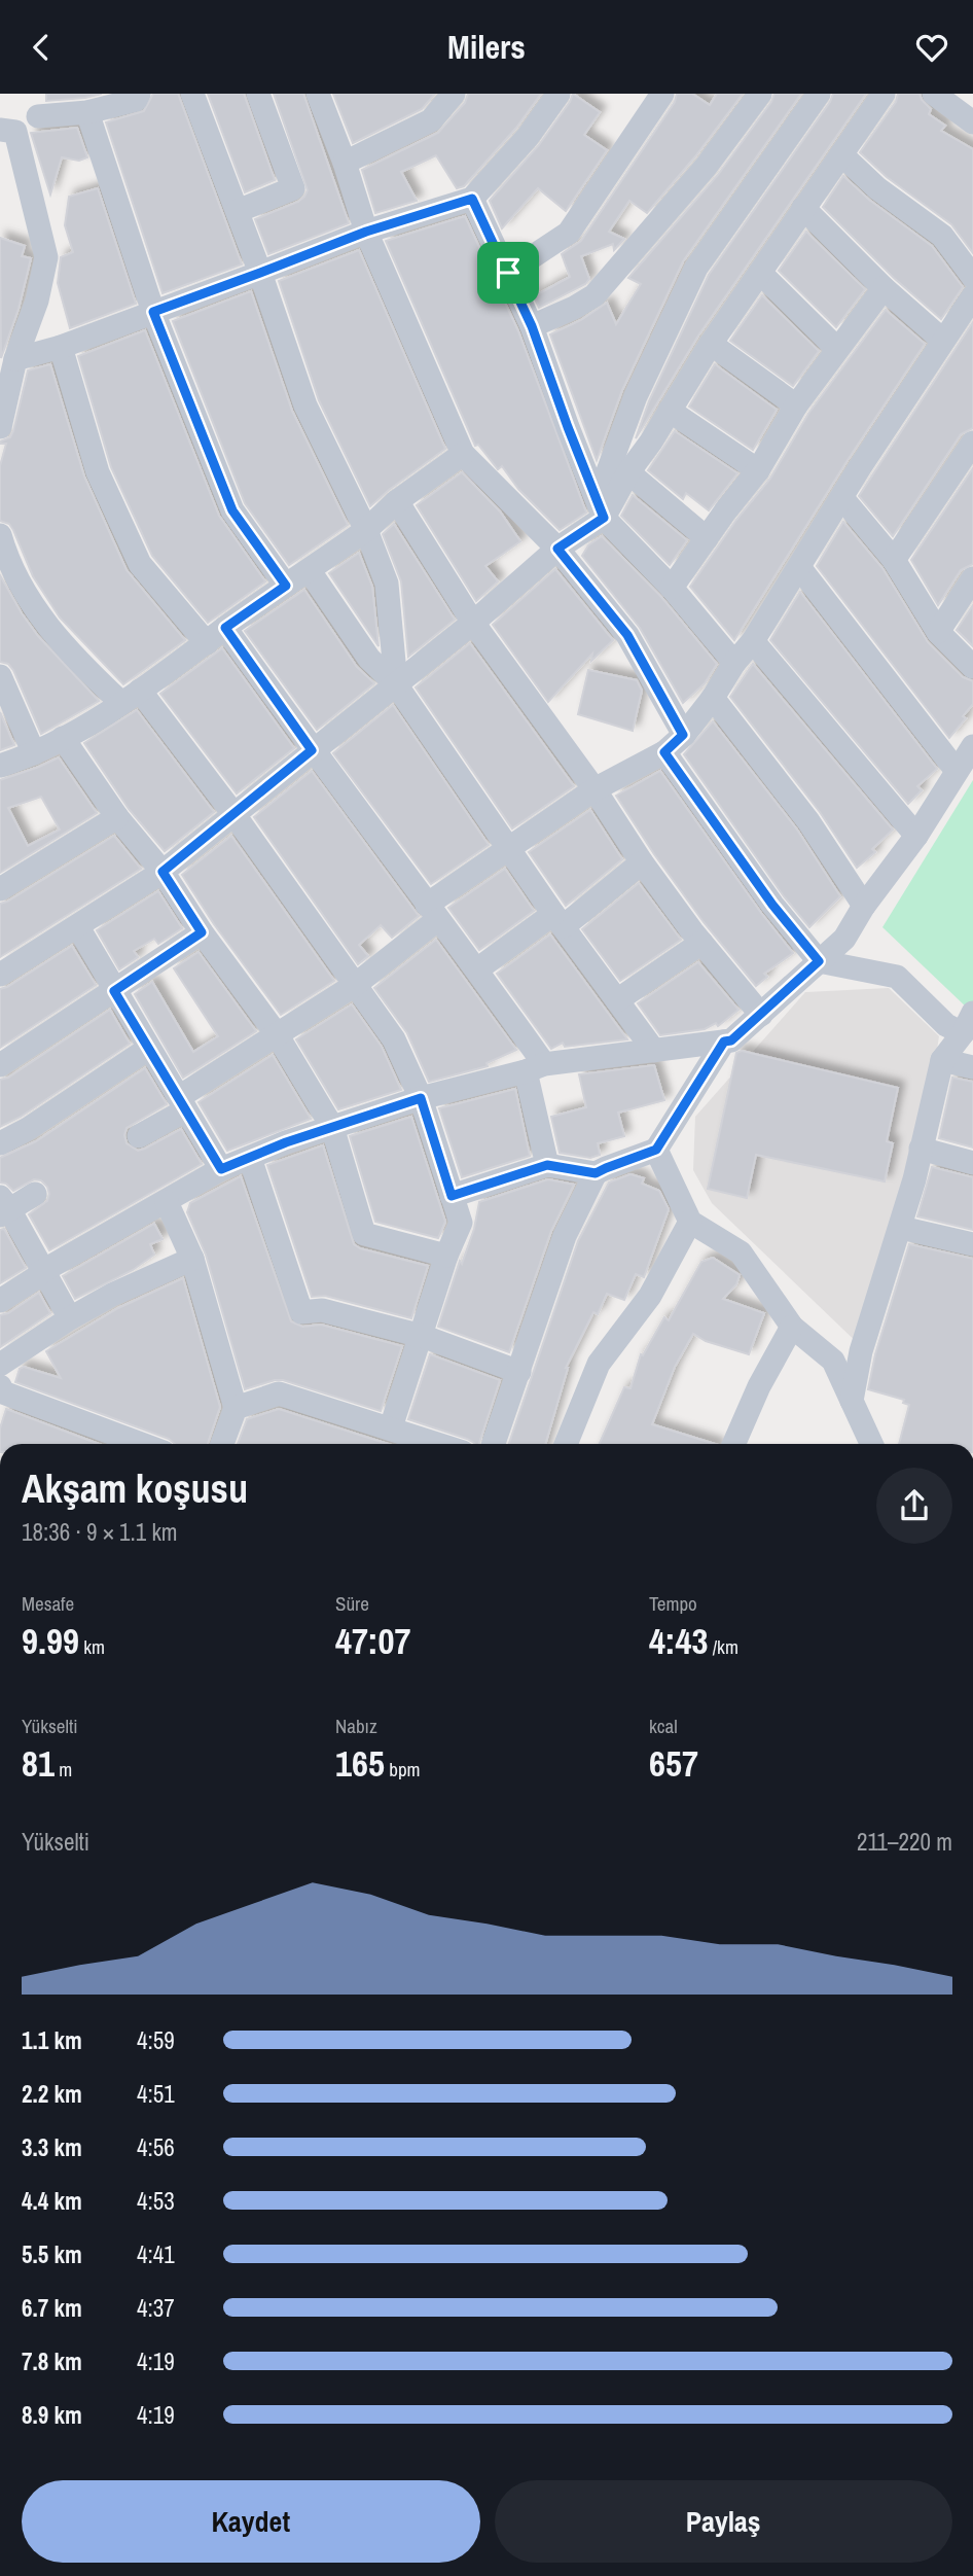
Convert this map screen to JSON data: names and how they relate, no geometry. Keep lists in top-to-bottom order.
{
  "page": {
    "header": "Milers",
    "heading": ["Akşam koşusu", "18:36 · 9 × 1.1 km"],
    "stats": [
      ["Mesafe", "9.99 km"],
      ["Süre", "47:07"],
      ["Tempo", "4:43 /km"],
      ["Yükselti", "81 m"],
      ["Nabız", "165 bpm"],
      ["kcal", "657"]
    ],
    "chart": ["Yükselti", "211–220 m"],
    "list": [
      {
        "name": "1.1 km",
        "note": "4:59"
      },
      {
        "name": "2.2 km",
        "note": "4:51"
      },
      {
        "name": "3.3 km",
        "note": "4:56"
      },
      {
        "name": "4.4 km",
        "note": "4:53"
      },
      {
        "name": "5.5 km",
        "note": "4:41"
      },
      {
        "name": "6.7 km",
        "note": "4:37"
      },
      {
        "name": "7.8 km",
        "note": "4:19"
      },
      {
        "name": "8.9 km",
        "note": "4:19"
      }
    ],
    "buttons": ["Kaydet", "Paylaş"]
  }
}
